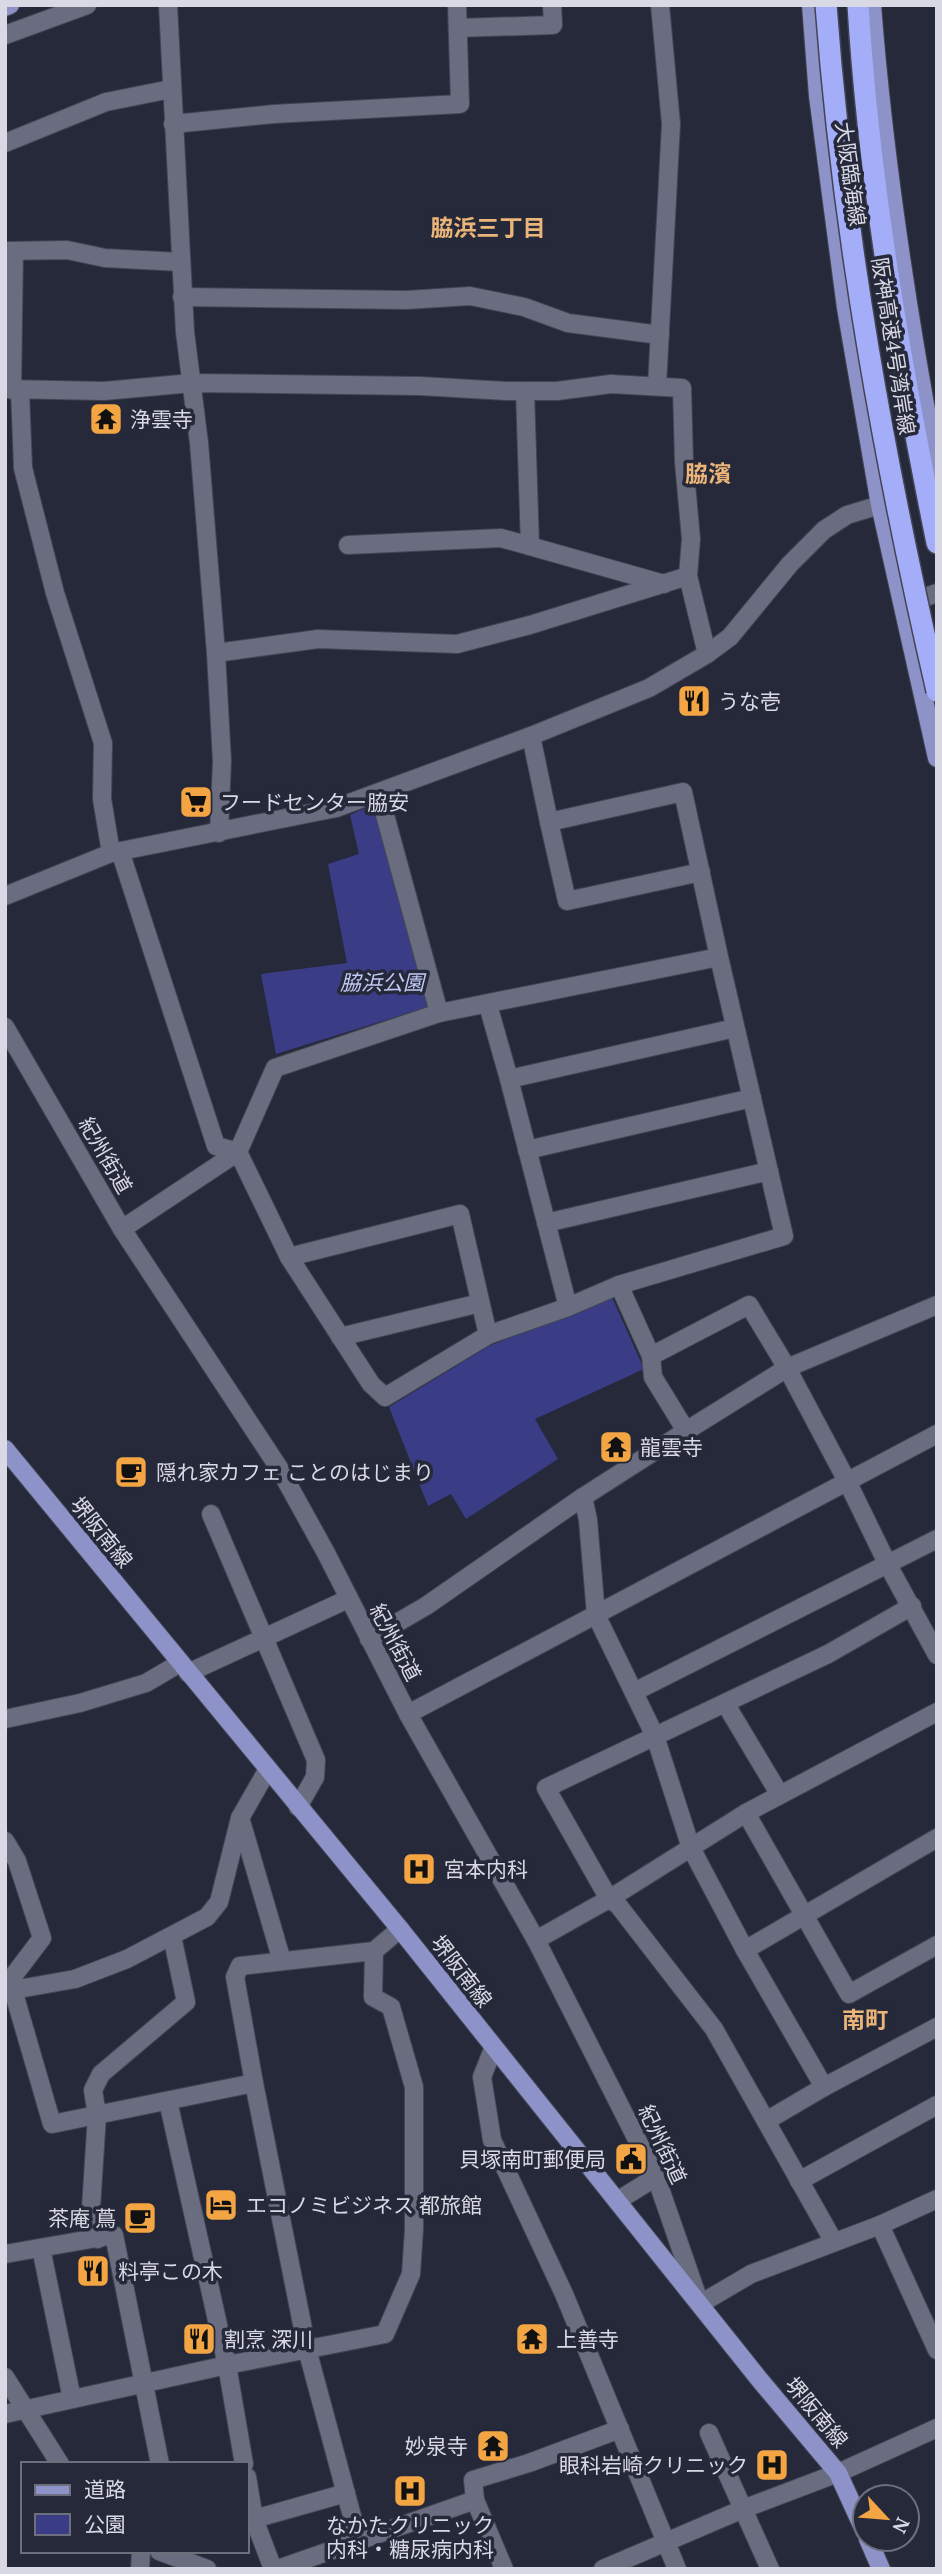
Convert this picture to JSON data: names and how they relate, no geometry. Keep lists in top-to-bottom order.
{
  "streets": {
    "highway": ["阪神高速4号湾岸線"],
    "main road": ["大阪臨海線", "堺阪南線"],
    "street": ["紀州街道"]
  },
  "crossings": [
    ["紀州街道", "堺阪南線"]
  ],
  "districts": ["脇浜三丁目", "脇濱", "南町"],
  "parks": ["脇浜公園"],
  "places": {
    "temple": [
      "浄雲寺",
      "龍雲寺",
      "上善寺",
      "妙泉寺"
    ],
    "restaurant": ["うな壱", "料亭この木", "割烹 深川"],
    "supermarket": ["フードセンター脇安"],
    "cafe": ["隠れ家カフェ ことのはじまり", "茶庵 蔦"],
    "hospital": ["宮本内科", "眼科岩崎クリニック", "なかたクリニック 内科・糖尿病内科"],
    "public building": ["貝塚南町郵便局"],
    "hotel": ["エコノミビジネス 都旅館"]
  },
  "legend": ["道路", "公園"],
  "north": "bottom right"
}
